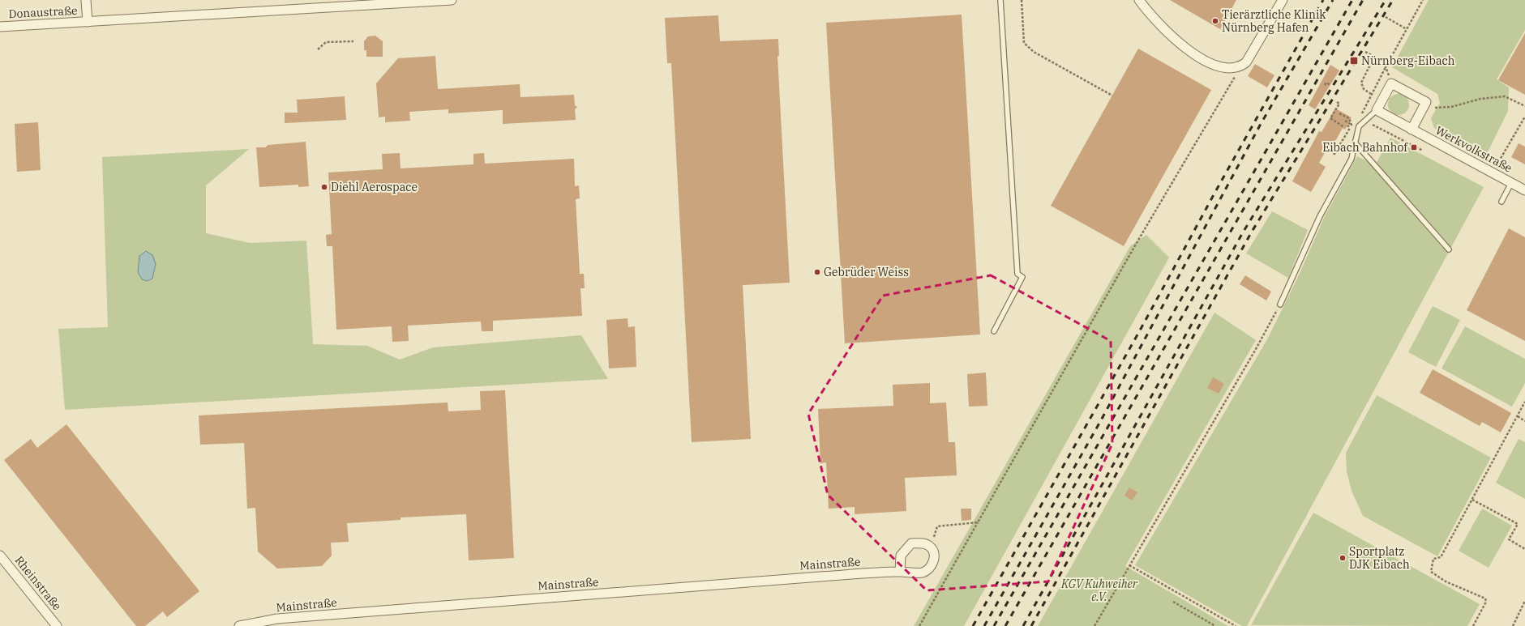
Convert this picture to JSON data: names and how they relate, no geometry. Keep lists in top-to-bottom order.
{
  "streets": {
    "street": [
      "Donaustraße",
      "Werkvolkstraße",
      "Mainstraße",
      "Rheinstraße"
    ]
  },
  "parks": ["KGV Kuhweiher e.V."],
  "places": {
    "other": [
      "Tierärztliche Klinik Nürnberg Hafen",
      "Diehl Aerospace",
      "Gebrüder Weiss",
      "Sportplatz DJK Eibach"
    ],
    "transit": ["Nürnberg-Eibach", "Eibach Bahnhof"]
  }
}
